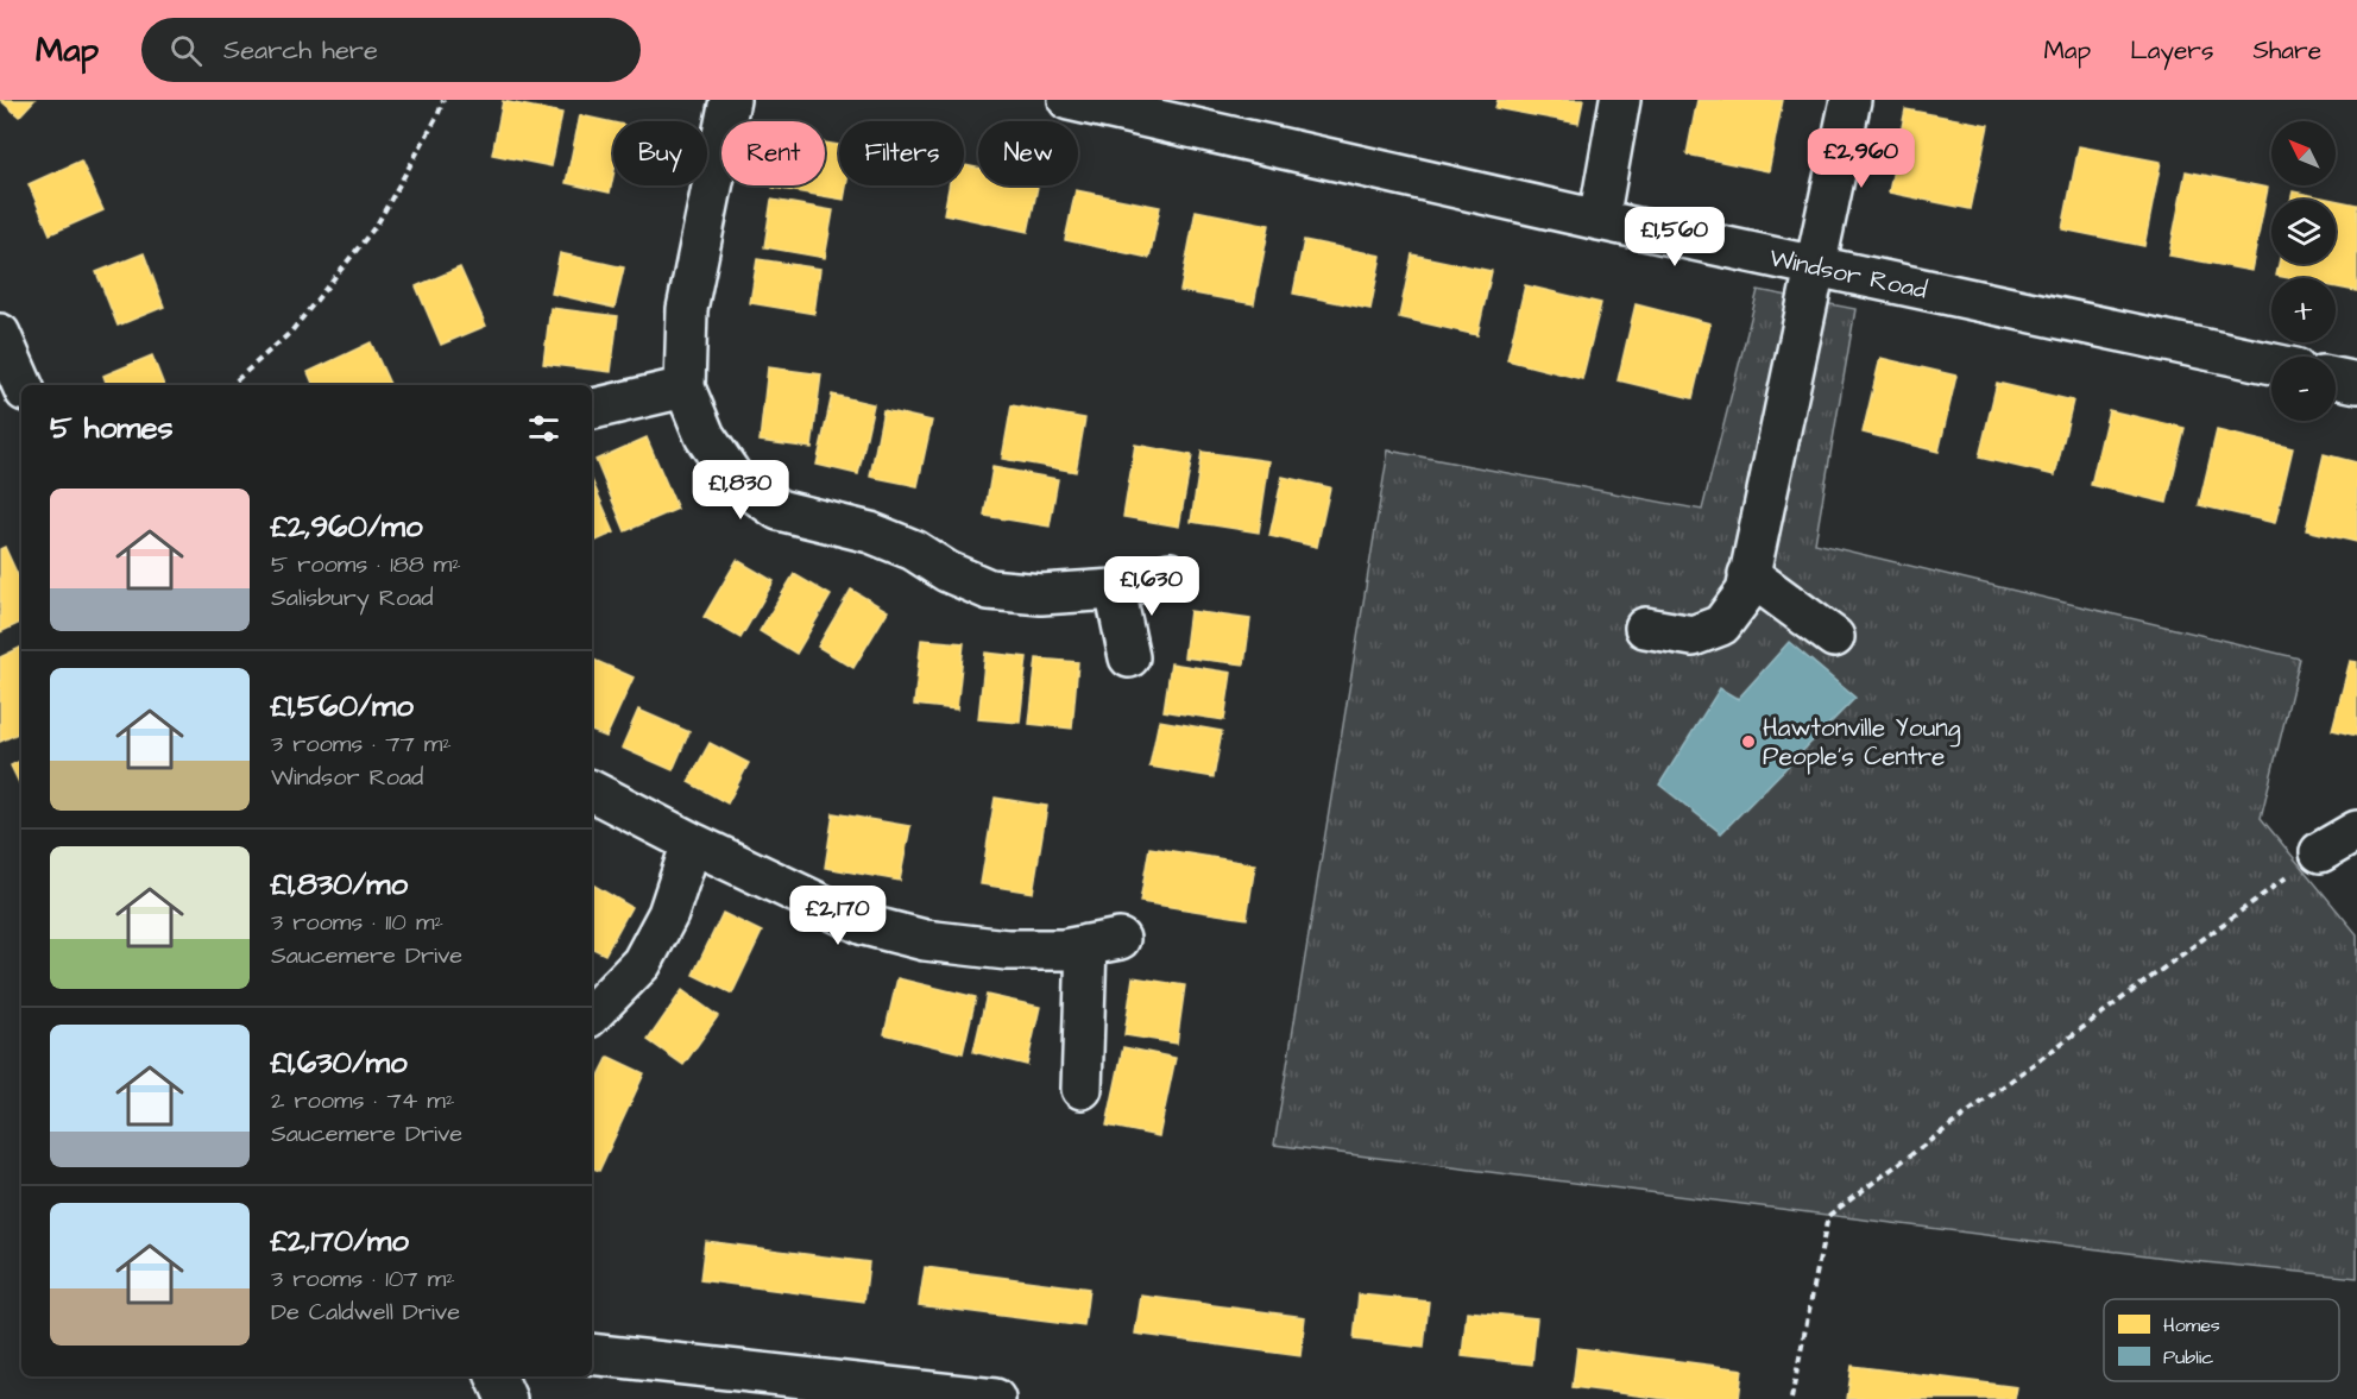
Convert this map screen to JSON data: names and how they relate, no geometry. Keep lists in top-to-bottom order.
{
  "streets": {
    "street": ["Windsor Road"]
  },
  "places": ["Hawtonville Young People's Centre"],
  "legend": ["Homes", "Public"],
  "north": "top left",
  "page": {
    "header": "Map",
    "search": "Search here",
    "nav": ["Map", "Layers", "Share"],
    "map_buttons": ["+", "−"],
    "chip": [
      "Buy",
      "Rent",
      "Filters",
      "New"
    ],
    "price": [
      "£2,960",
      "£1,560",
      "£1,830",
      "£1,630",
      "£2,170"
    ],
    "heading": "5 homes",
    "list": [
      {
        "name": "£2,960/mo",
        "note": "5 rooms · 188 m² · Salisbury Road"
      },
      {
        "name": "£1,560/mo",
        "note": "3 rooms · 77 m² · Windsor Road"
      },
      {
        "name": "£1,830/mo",
        "note": "3 rooms · 110 m² · Saucemere Drive"
      },
      {
        "name": "£1,630/mo",
        "note": "2 rooms · 74 m² · Saucemere Drive"
      },
      {
        "name": "£2,170/mo",
        "note": "3 rooms · 107 m² · De Caldwell Drive"
      }
    ]
  }
}
